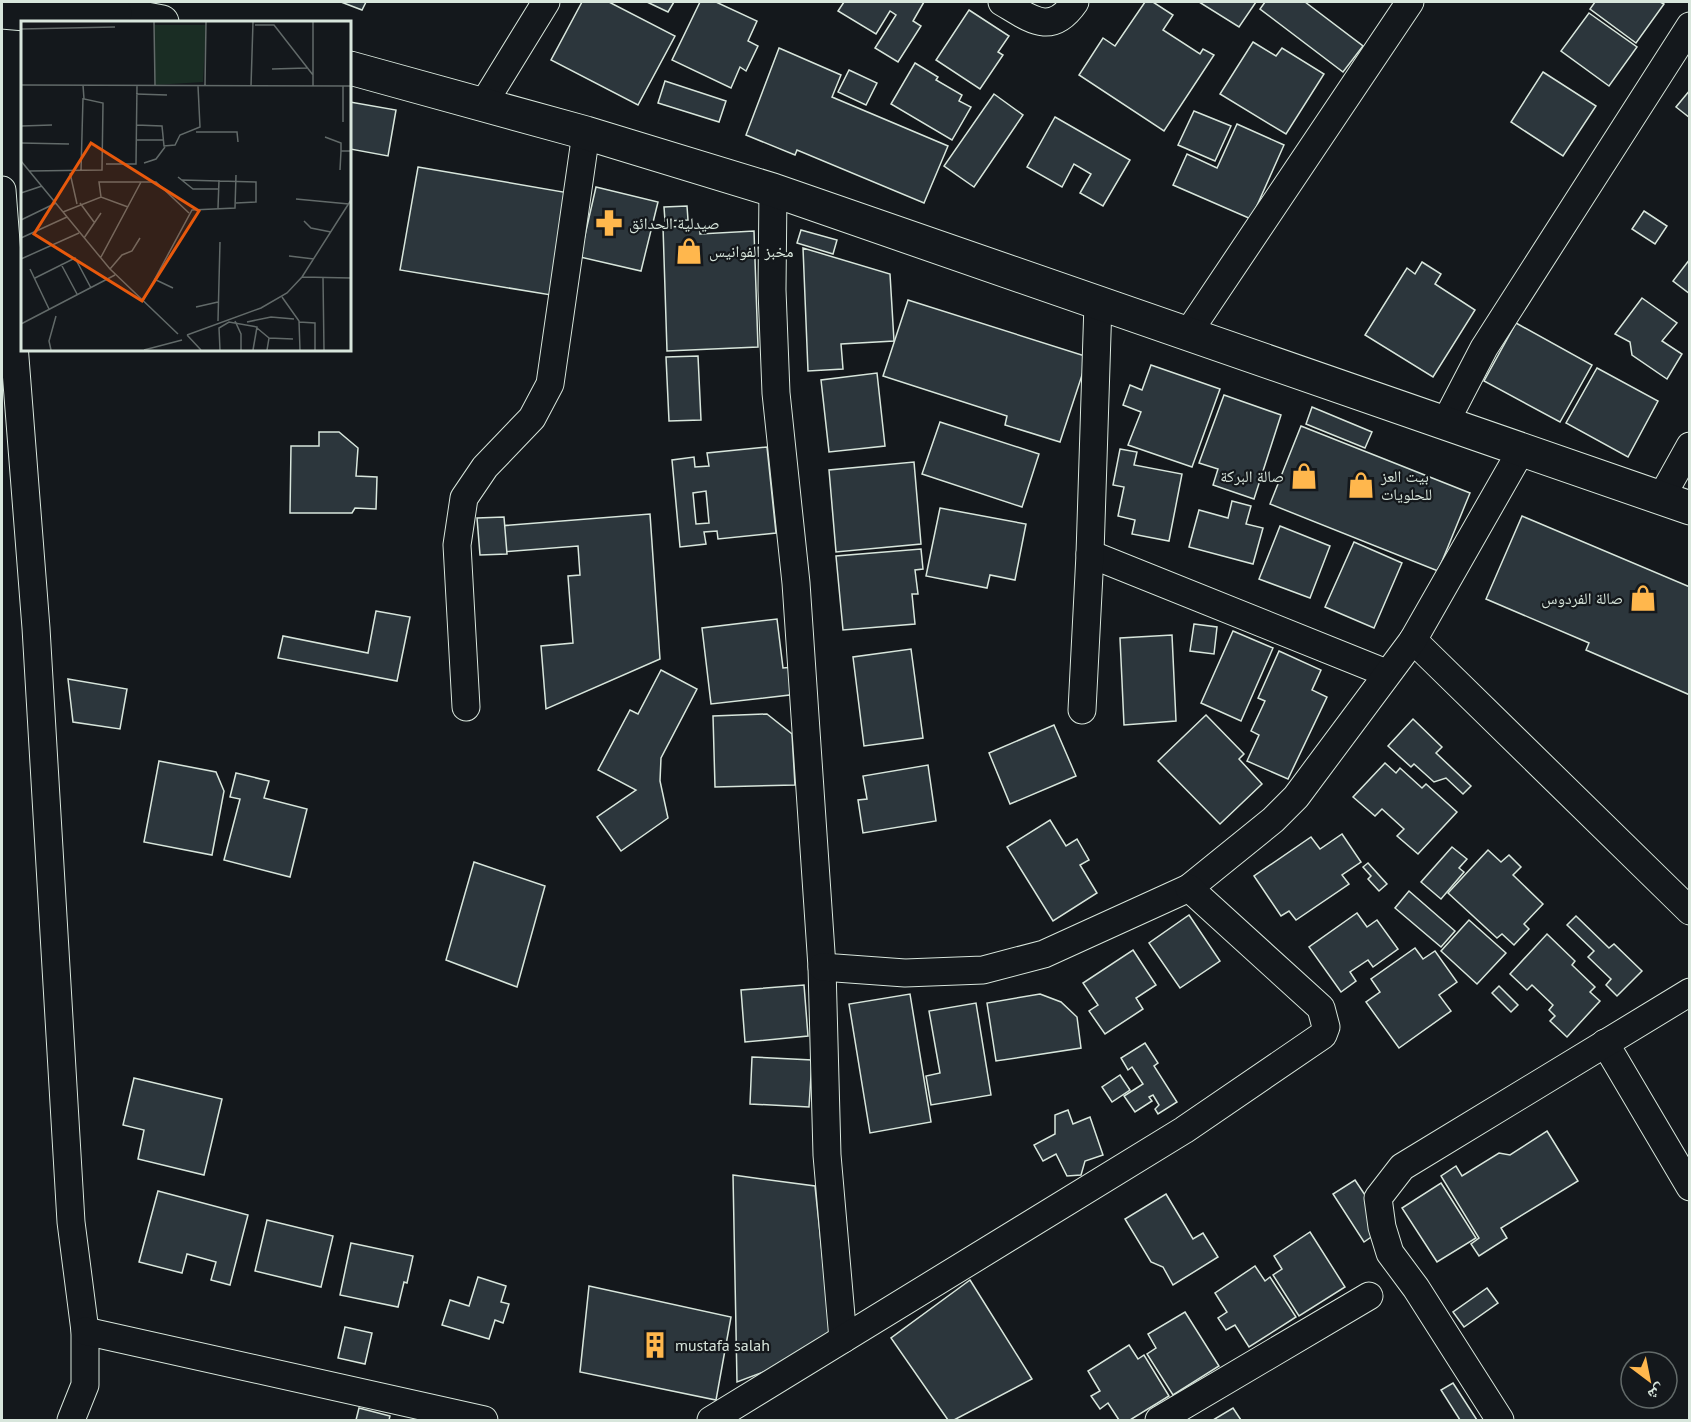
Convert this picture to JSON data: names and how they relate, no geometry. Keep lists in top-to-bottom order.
{
  "places": {
    "pharmacy": ["صيدلية الحدائق"],
    "shop": [
      "مخبز الفوانيس",
      "صالة البركة",
      "بيت العز للحلويات",
      "صالة الفردوس"
    ],
    "building": ["mustafa salah"]
  },
  "north": "bottom right"
}
